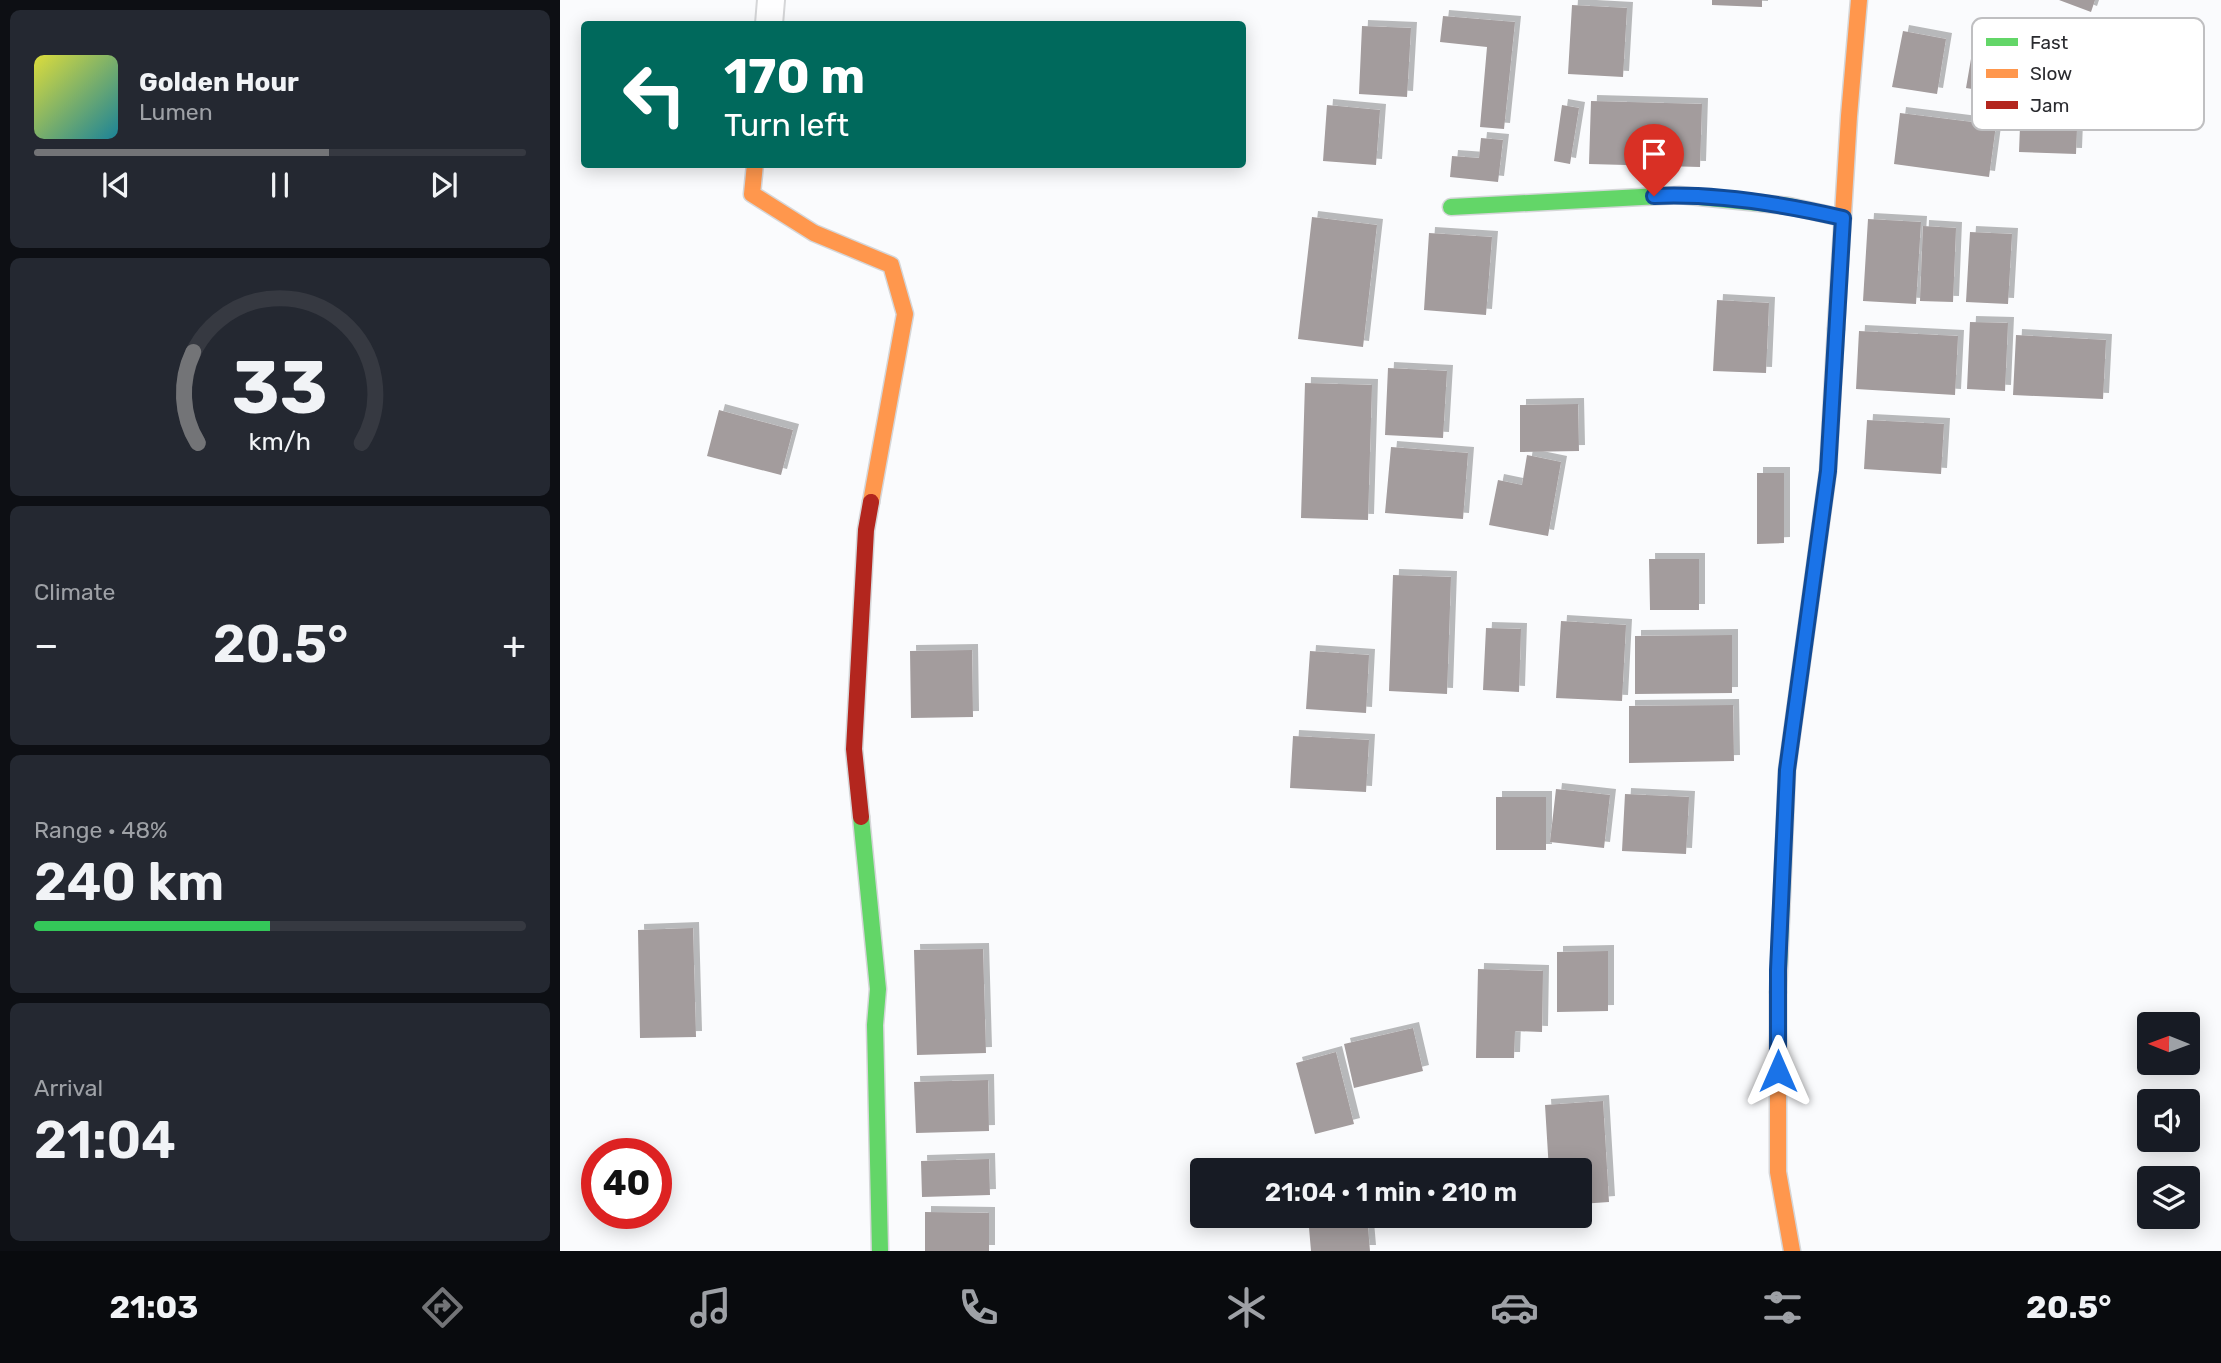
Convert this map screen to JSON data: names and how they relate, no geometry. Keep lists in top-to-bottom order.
{
  "legend": ["Fast", "Slow", "Jam"],
  "north": "left",
  "page": {
    "turn": ["170 m", "Turn left"],
    "song": ["Golden Hour", "Lumen"],
    "tile": [
      "Climate",
      ["Range · 48%", "240 km"],
      ["Arrival", "21:04"]
    ],
    "heat": ["−", "20.5°", "+"],
    "limit": "40",
    "trip": "21:04 · 1 min · 210 m",
    "tabs": ["21:03", "20.5°"],
    "gauge": ["33", "km/h"]
  }
}
